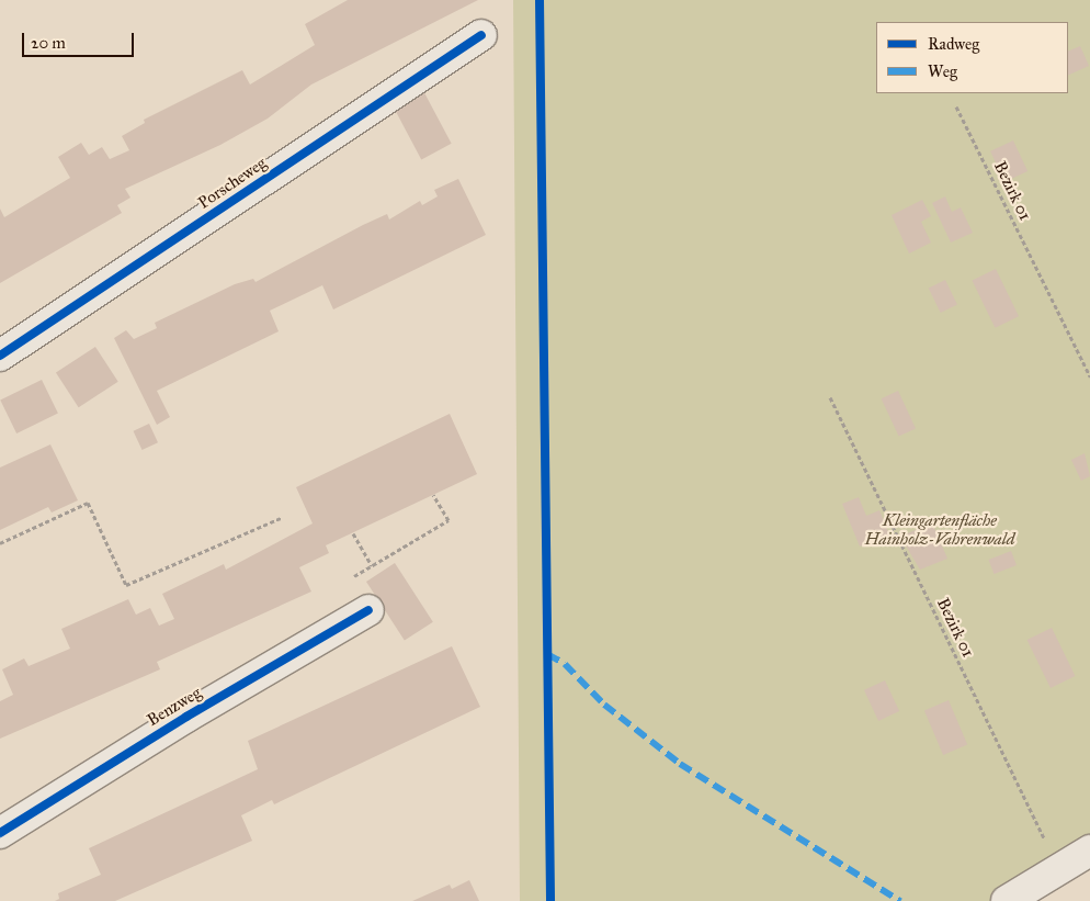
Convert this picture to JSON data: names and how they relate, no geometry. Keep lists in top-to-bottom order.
{
  "streets": {
    "street": ["Porscheweg", "Benzweg"],
    "path": ["Bezirk 01"]
  },
  "parks": ["Kleingartenfläche Hainholz-Vahrenwald"],
  "legend": ["Radweg", "Weg"],
  "scale_bar": "20 m"
}
